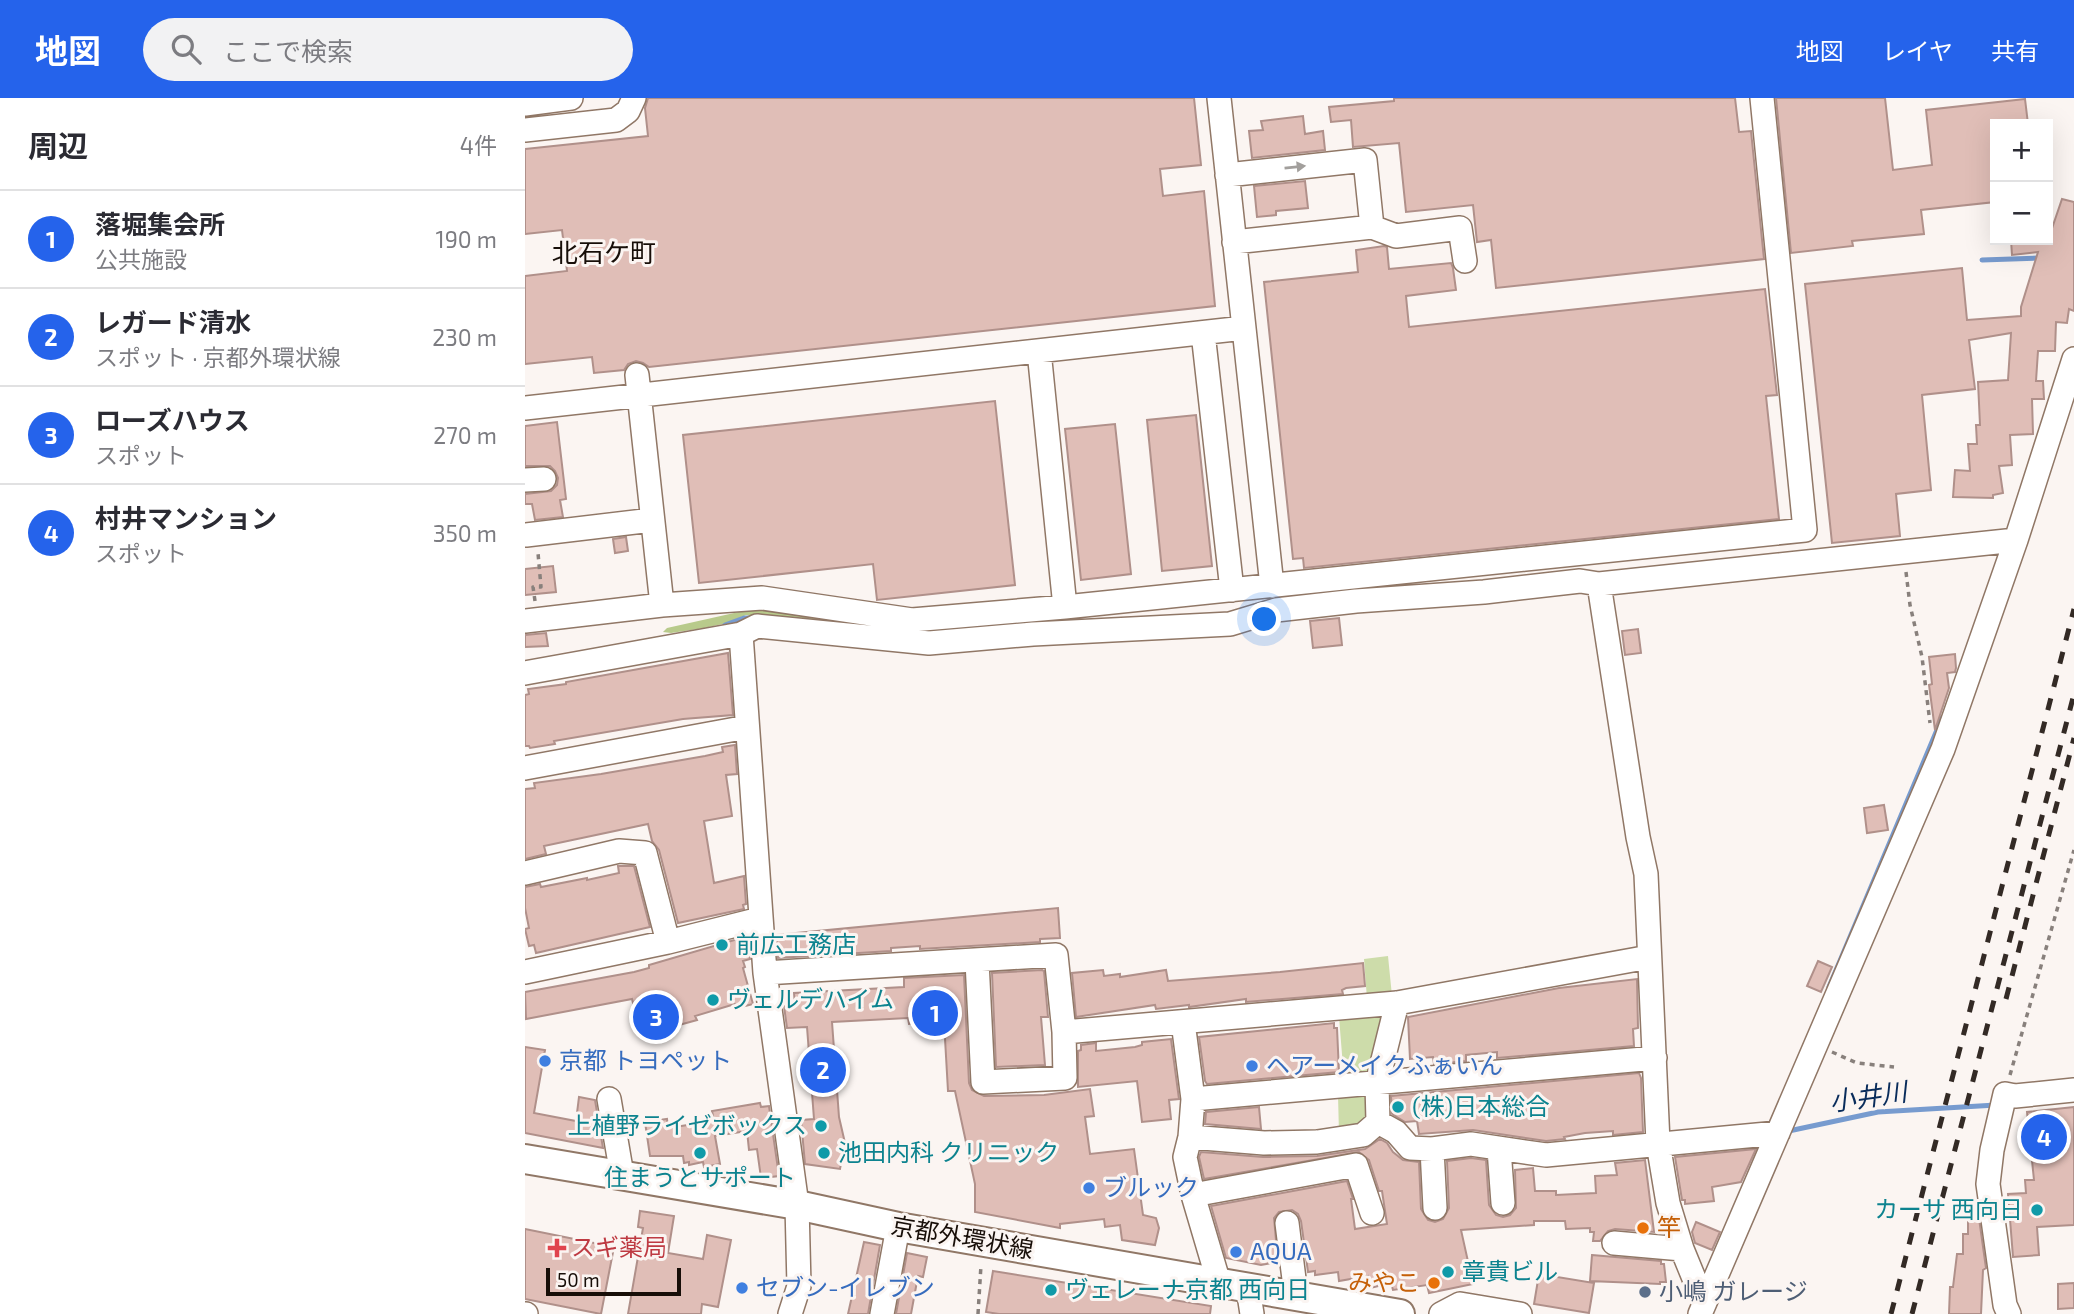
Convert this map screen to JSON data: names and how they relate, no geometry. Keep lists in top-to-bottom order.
{
  "streets": {
    "main road": ["京都外環状線"]
  },
  "districts": ["北石ケ町"],
  "water": ["小井川"],
  "places": {
    "other": [
      "前広工務店",
      "ヴェルデハイム",
      "京都 トヨペット",
      "ヘアーメイクふぁいん",
      "(株)日本総合",
      "上植野ライゼボックス",
      "住まうとサポート",
      "池田内科 クリニック",
      "ブルック",
      "カーサ 西向日",
      "竿",
      "AQUA",
      "章貴ビル",
      "みやこ",
      "セブン-イレブン",
      "ヴェレーナ京都 西向日",
      "小嶋 ガレージ"
    ],
    "health": ["スギ薬局"]
  },
  "scale_bar": "50 m",
  "page": {
    "header": "地図",
    "search": "ここで検索",
    "nav": ["地図", "レイヤ", "共有"],
    "heading": ["周辺", "4件"],
    "map_buttons": ["+", "−"],
    "list": [
      {
        "mark": "1",
        "name": "落堀集会所",
        "note": "公共施設",
        "value": "190 m"
      },
      {
        "mark": "2",
        "name": "レガード清水",
        "note": "スポット · 京都外環状線",
        "value": "230 m"
      },
      {
        "mark": "3",
        "name": "ローズハウス",
        "note": "スポット",
        "value": "270 m"
      },
      {
        "mark": "4",
        "name": "村井マンション",
        "note": "スポット",
        "value": "350 m"
      }
    ],
    "pins": [
      "1",
      "3",
      "2",
      "4"
    ],
    "scale": "50 m"
  }
}
